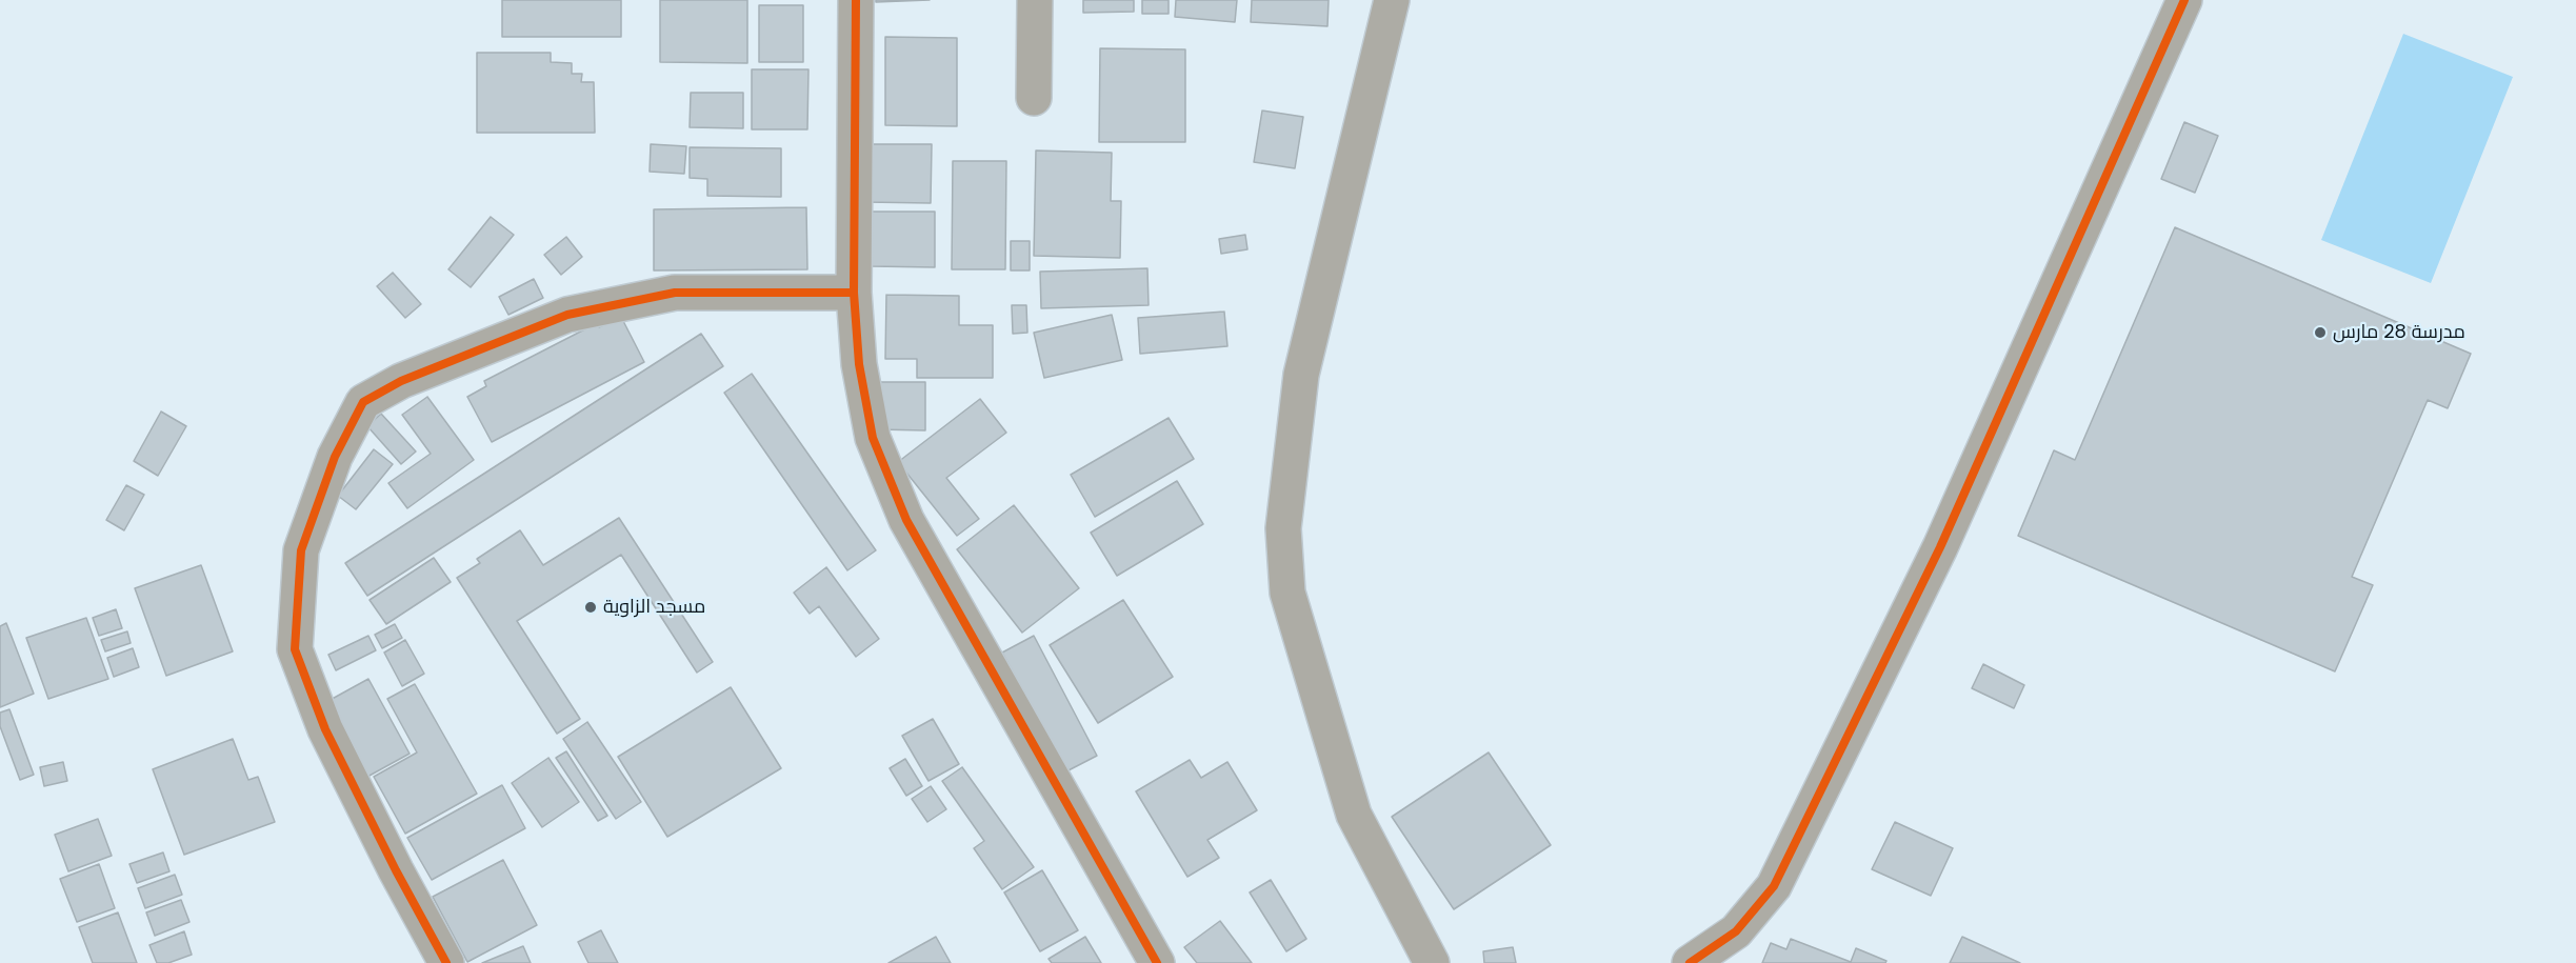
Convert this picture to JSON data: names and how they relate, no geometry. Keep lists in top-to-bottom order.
{
  "places": ["مدرسة 28 مارس", "مسجد الزاوية"]
}
